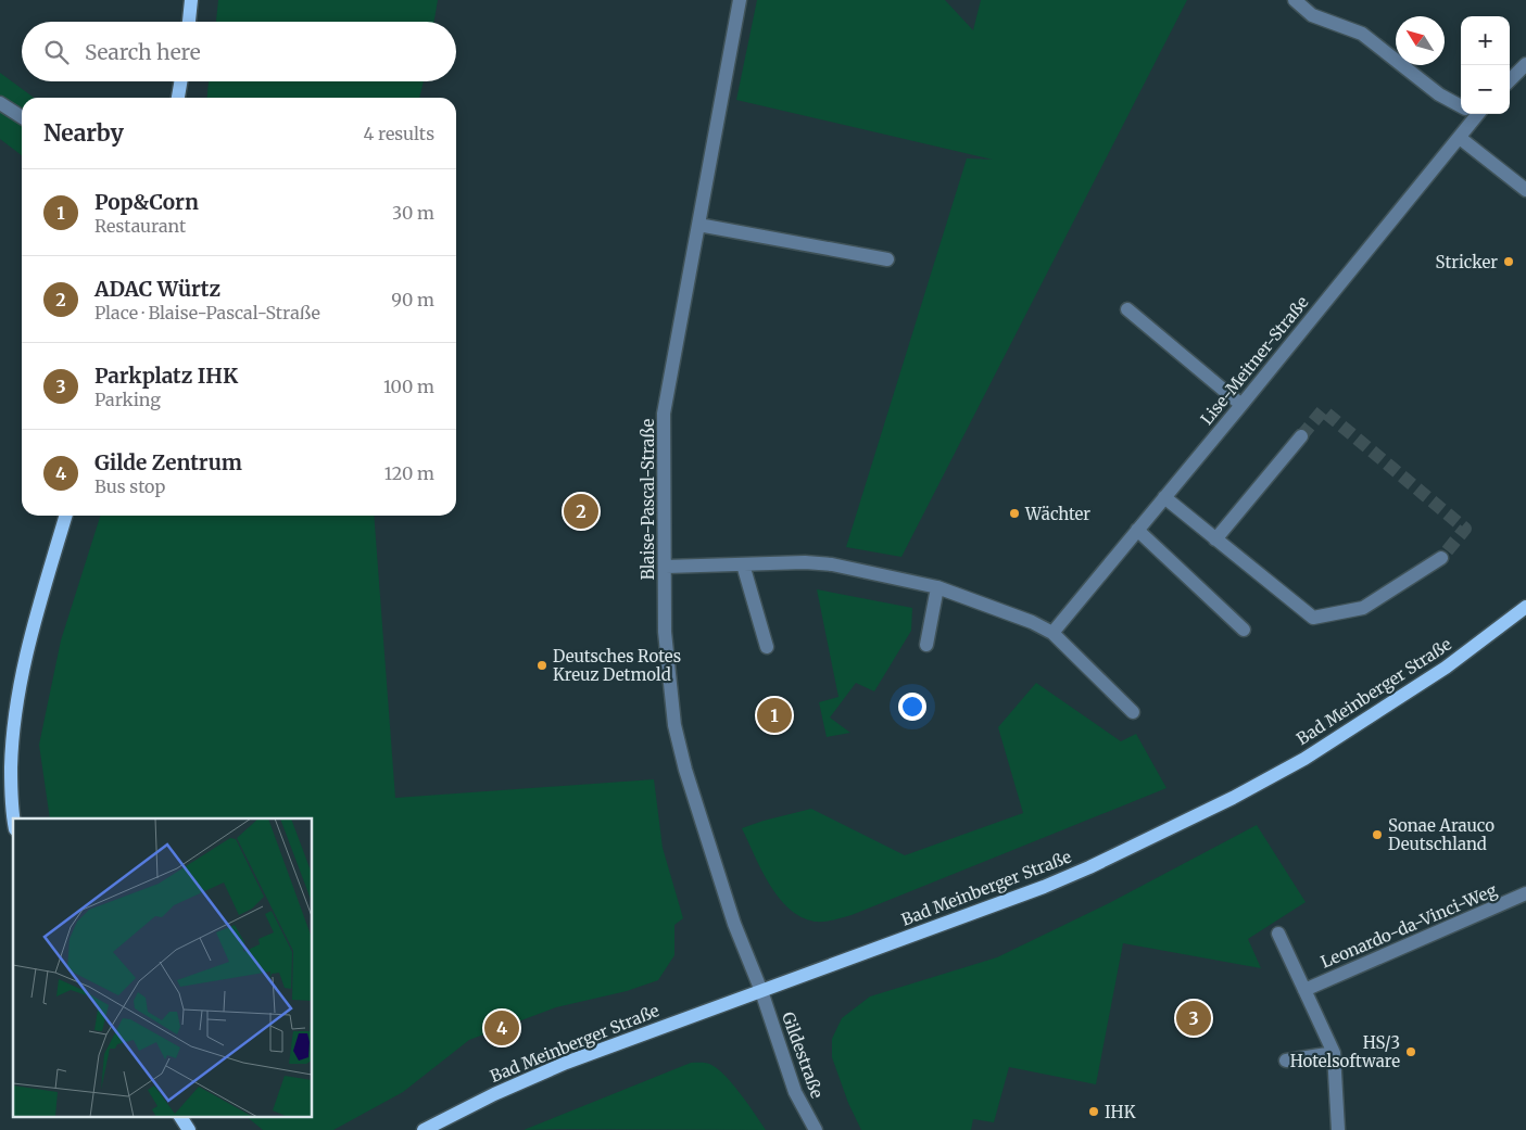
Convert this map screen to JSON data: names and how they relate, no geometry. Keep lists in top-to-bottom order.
{
  "streets": {
    "main road": ["Bad Meinberger Straße"],
    "street": [
      "Lise-Meitner-Straße",
      "Blaise-Pascal-Straße",
      "Leonardo-da-Vinci-Weg",
      "Gildestraße"
    ]
  },
  "crossings": [
    ["Blaise-Pascal-Straße", "Bad Meinberger Straße"],
    ["Blaise-Pascal-Straße", "Gildestraße"],
    ["Bad Meinberger Straße", "Gildestraße"]
  ],
  "places": [
    "Stricker",
    "Wächter",
    "Deutsches Rotes Kreuz Detmold",
    "Sonae Arauco Deutschland",
    "HS/3 Hotelsoftware",
    "IHK"
  ],
  "north": "top left",
  "page": {
    "map_buttons": ["+", "−"],
    "search": "Search here",
    "heading": ["Nearby", "4 results"],
    "list": [
      {
        "mark": "1",
        "name": "Pop&Corn",
        "note": "Restaurant",
        "value": "30 m"
      },
      {
        "mark": "2",
        "name": "ADAC Würtz",
        "note": "Place · Blaise-Pascal-Straße",
        "value": "90 m"
      },
      {
        "mark": "3",
        "name": "Parkplatz IHK",
        "note": "Parking",
        "value": "100 m"
      },
      {
        "mark": "4",
        "name": "Gilde Zentrum",
        "note": "Bus stop",
        "value": "120 m"
      }
    ],
    "pins": [
      "2",
      "1",
      "3",
      "4"
    ]
  }
}
